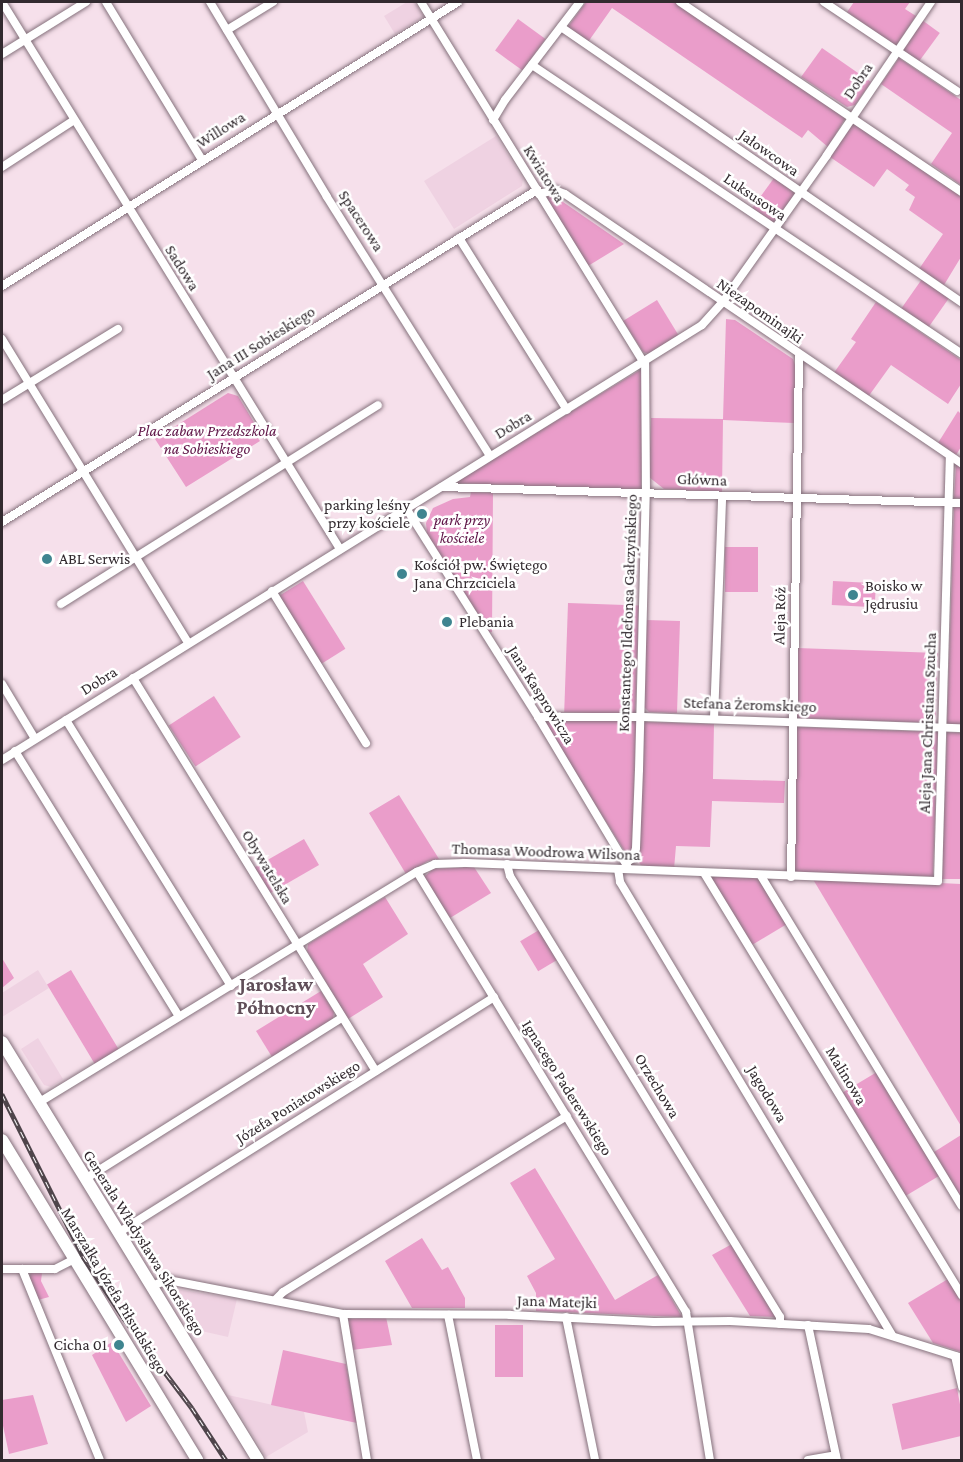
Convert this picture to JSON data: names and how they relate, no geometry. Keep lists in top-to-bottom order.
{
  "streets": {
    "main road": ["Generała Władysława Sikorskiego", "Marszałka Józefa Piłsudskiego"],
    "street": [
      "Dobra",
      "Willowa",
      "Jałowcowa",
      "Kwiatowa",
      "Luksusowa",
      "Spacerowa",
      "Sadowa",
      "Niezapominajki",
      "Jana III Sobieskiego",
      "Główna",
      "Konstantego Ildefonsa Gałczyńskiego",
      "Aleja Róż",
      "Jana Kasprowicza",
      "Stefana Żeromskiego",
      "Aleja Jana Christiana Szucha",
      "Thomasa Woodrowa Wilsona",
      "Obywatelska",
      "Malinowa",
      "Orzechowa",
      "Ignacego Paderewskiego",
      "Jagodowa",
      "Józefa Poniatowskiego",
      "Jana Matejki"
    ]
  },
  "crossings": [
    ["Dobra", "Jałowcowa"],
    ["Dobra", "Kwiatowa"],
    ["Dobra", "Luksusowa"],
    ["Dobra", "Spacerowa"],
    ["Dobra", "Sadowa"],
    ["Dobra", "Niezapominajki"],
    ["Dobra", "Główna"],
    ["Dobra", "Konstantego Ildefonsa Gałczyńskiego"],
    ["Dobra", "Jana Kasprowicza"],
    ["Dobra", "Obywatelska"],
    ["Willowa", "Kwiatowa"],
    ["Willowa", "Spacerowa"],
    ["Willowa", "Sadowa"],
    ["Kwiatowa", "Niezapominajki"],
    ["Kwiatowa", "Jana III Sobieskiego"],
    ["Kwiatowa", "Konstantego Ildefonsa Gałczyńskiego"],
    ["Spacerowa", "Jana III Sobieskiego"],
    ["Sadowa", "Jana III Sobieskiego"],
    ["Niezapominajki", "Jana III Sobieskiego"],
    ["Niezapominajki", "Aleja Róż"],
    ["Niezapominajki", "Aleja Jana Christiana Szucha"],
    ["Główna", "Konstantego Ildefonsa Gałczyńskiego"],
    ["Główna", "Aleja Róż"],
    ["Główna", "Aleja Jana Christiana Szucha"],
    ["Konstantego Ildefonsa Gałczyńskiego", "Jana Kasprowicza"],
    ["Konstantego Ildefonsa Gałczyńskiego", "Stefana Żeromskiego"],
    ["Konstantego Ildefonsa Gałczyńskiego", "Thomasa Woodrowa Wilsona"],
    ["Konstantego Ildefonsa Gałczyńskiego", "Jagodowa"],
    ["Aleja Róż", "Stefana Żeromskiego"],
    ["Aleja Róż", "Thomasa Woodrowa Wilsona"],
    ["Jana Kasprowicza", "Stefana Żeromskiego"],
    ["Jana Kasprowicza", "Thomasa Woodrowa Wilsona"],
    ["Jana Kasprowicza", "Jagodowa"],
    ["Stefana Żeromskiego", "Aleja Jana Christiana Szucha"],
    ["Aleja Jana Christiana Szucha", "Thomasa Woodrowa Wilsona"],
    ["Thomasa Woodrowa Wilsona", "Obywatelska"],
    ["Thomasa Woodrowa Wilsona", "Malinowa"],
    ["Thomasa Woodrowa Wilsona", "Orzechowa"],
    ["Thomasa Woodrowa Wilsona", "Ignacego Paderewskiego"],
    ["Thomasa Woodrowa Wilsona", "Jagodowa"],
    ["Thomasa Woodrowa Wilsona", "Generała Władysława Sikorskiego"],
    ["Obywatelska", "Józefa Poniatowskiego"],
    ["Orzechowa", "Jana Matejki"],
    ["Ignacego Paderewskiego", "Józefa Poniatowskiego"],
    ["Ignacego Paderewskiego", "Jana Matejki"],
    ["Jagodowa", "Jana Matejki"],
    ["Józefa Poniatowskiego", "Generała Władysława Sikorskiego"],
    ["Generała Władysława Sikorskiego", "Jana Matejki"]
  ],
  "districts": ["Jarosław Północny"],
  "parks": ["Plac zabaw Przedszkola na Sobieskiego", "park przy kościele"],
  "places": [
    "parking leśny przy kościele",
    "ABL Serwis",
    "Kościół pw. Świętego Jana Chrzciciela",
    "Boisko w Jędrusiu",
    "Plebania",
    "Cicha 01"
  ]
}
